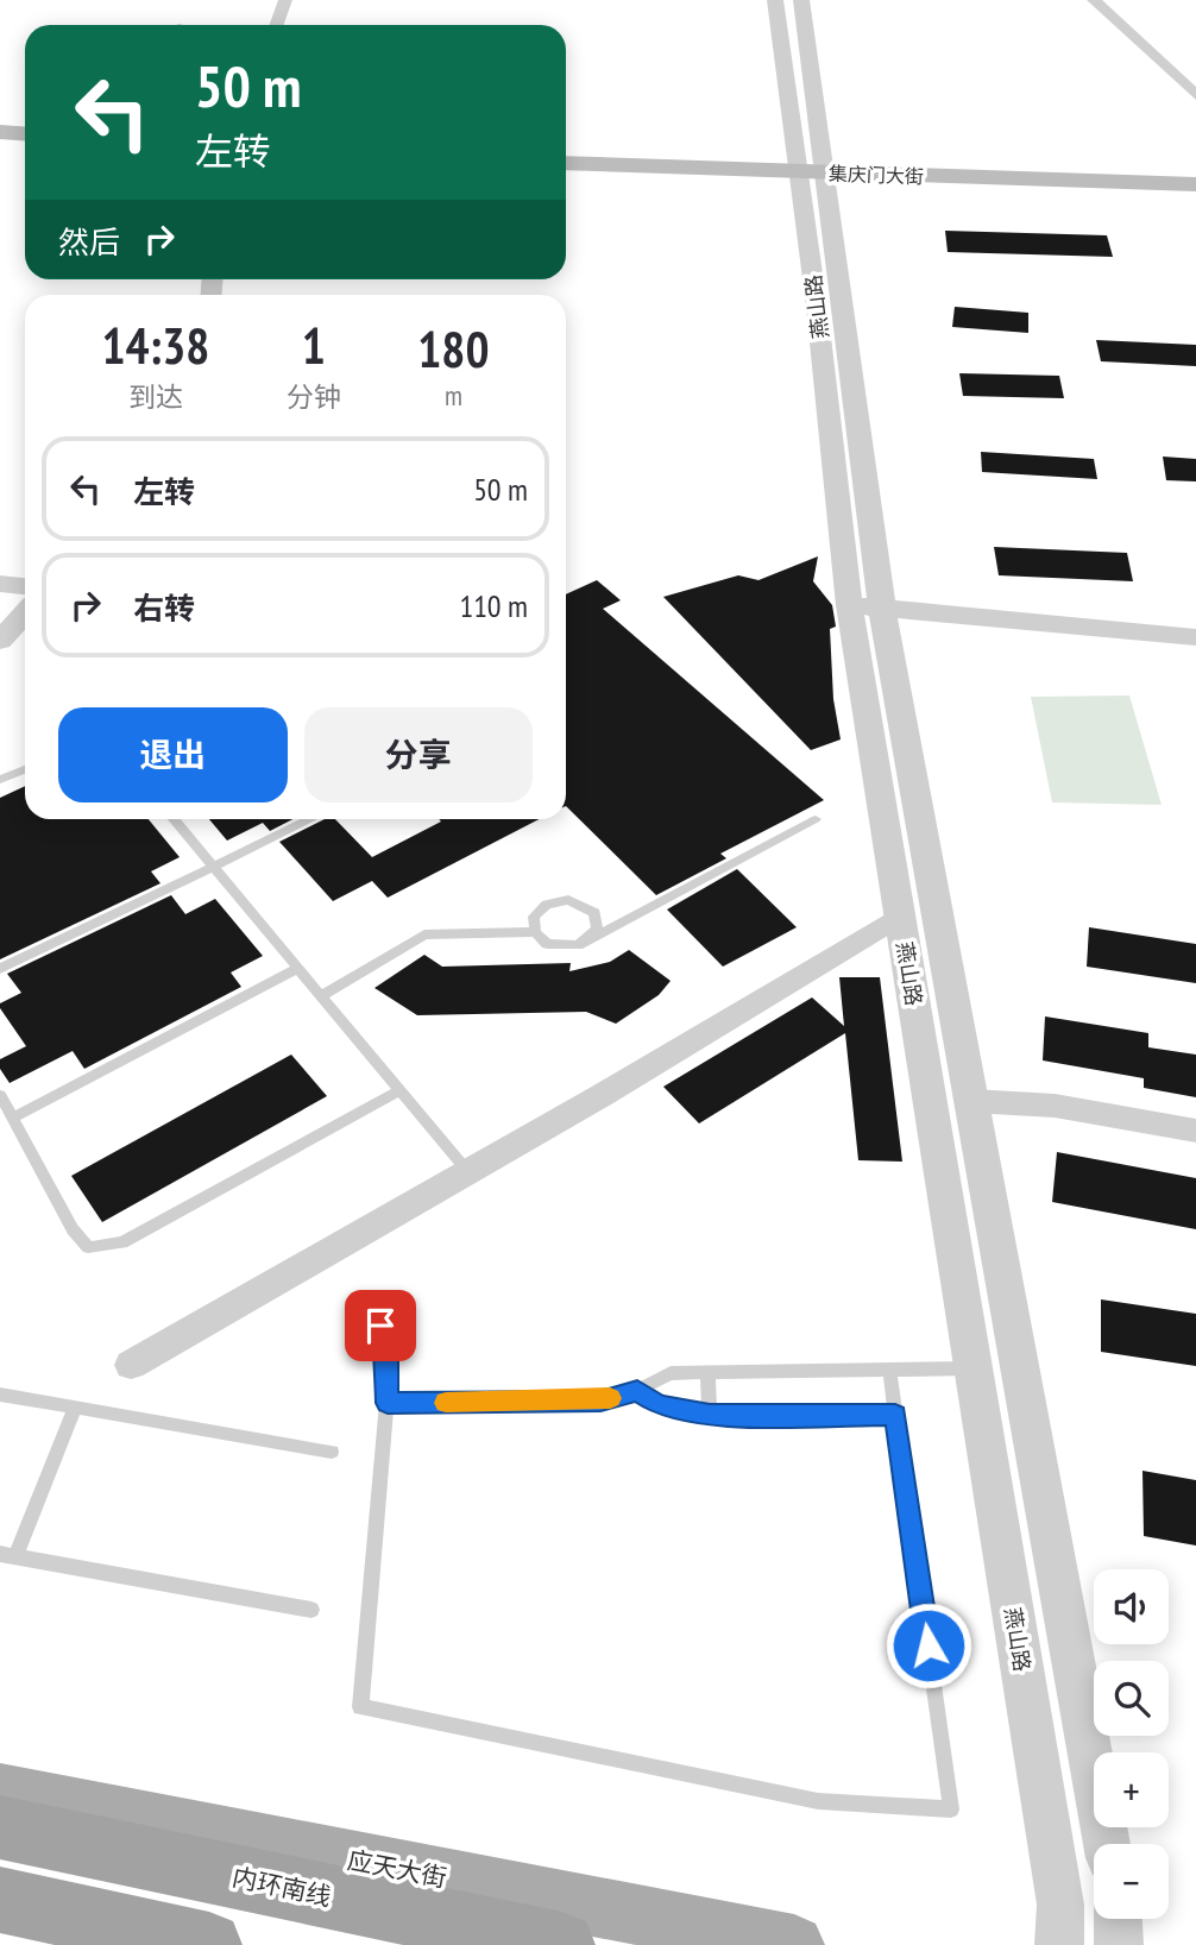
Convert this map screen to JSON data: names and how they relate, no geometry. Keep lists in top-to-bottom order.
{
  "streets": {
    "highway": ["内环南线"],
    "main road": ["集庆门大街", "应天大街"],
    "street": ["燕山路"]
  },
  "crossings": [
    ["集庆门大街", "燕山路"]
  ],
  "page": {
    "turn": ["50 m", "左转"],
    "then": "然后",
    "eta": [
      "14:38",
      "到达",
      "1",
      "分钟",
      "180",
      "m"
    ],
    "list": [
      {
        "name": "左转",
        "value": "50 m"
      },
      {
        "name": "右转",
        "value": "110 m"
      }
    ],
    "buttons": ["退出", "分享"],
    "map_buttons": ["+", "−"]
  }
}
